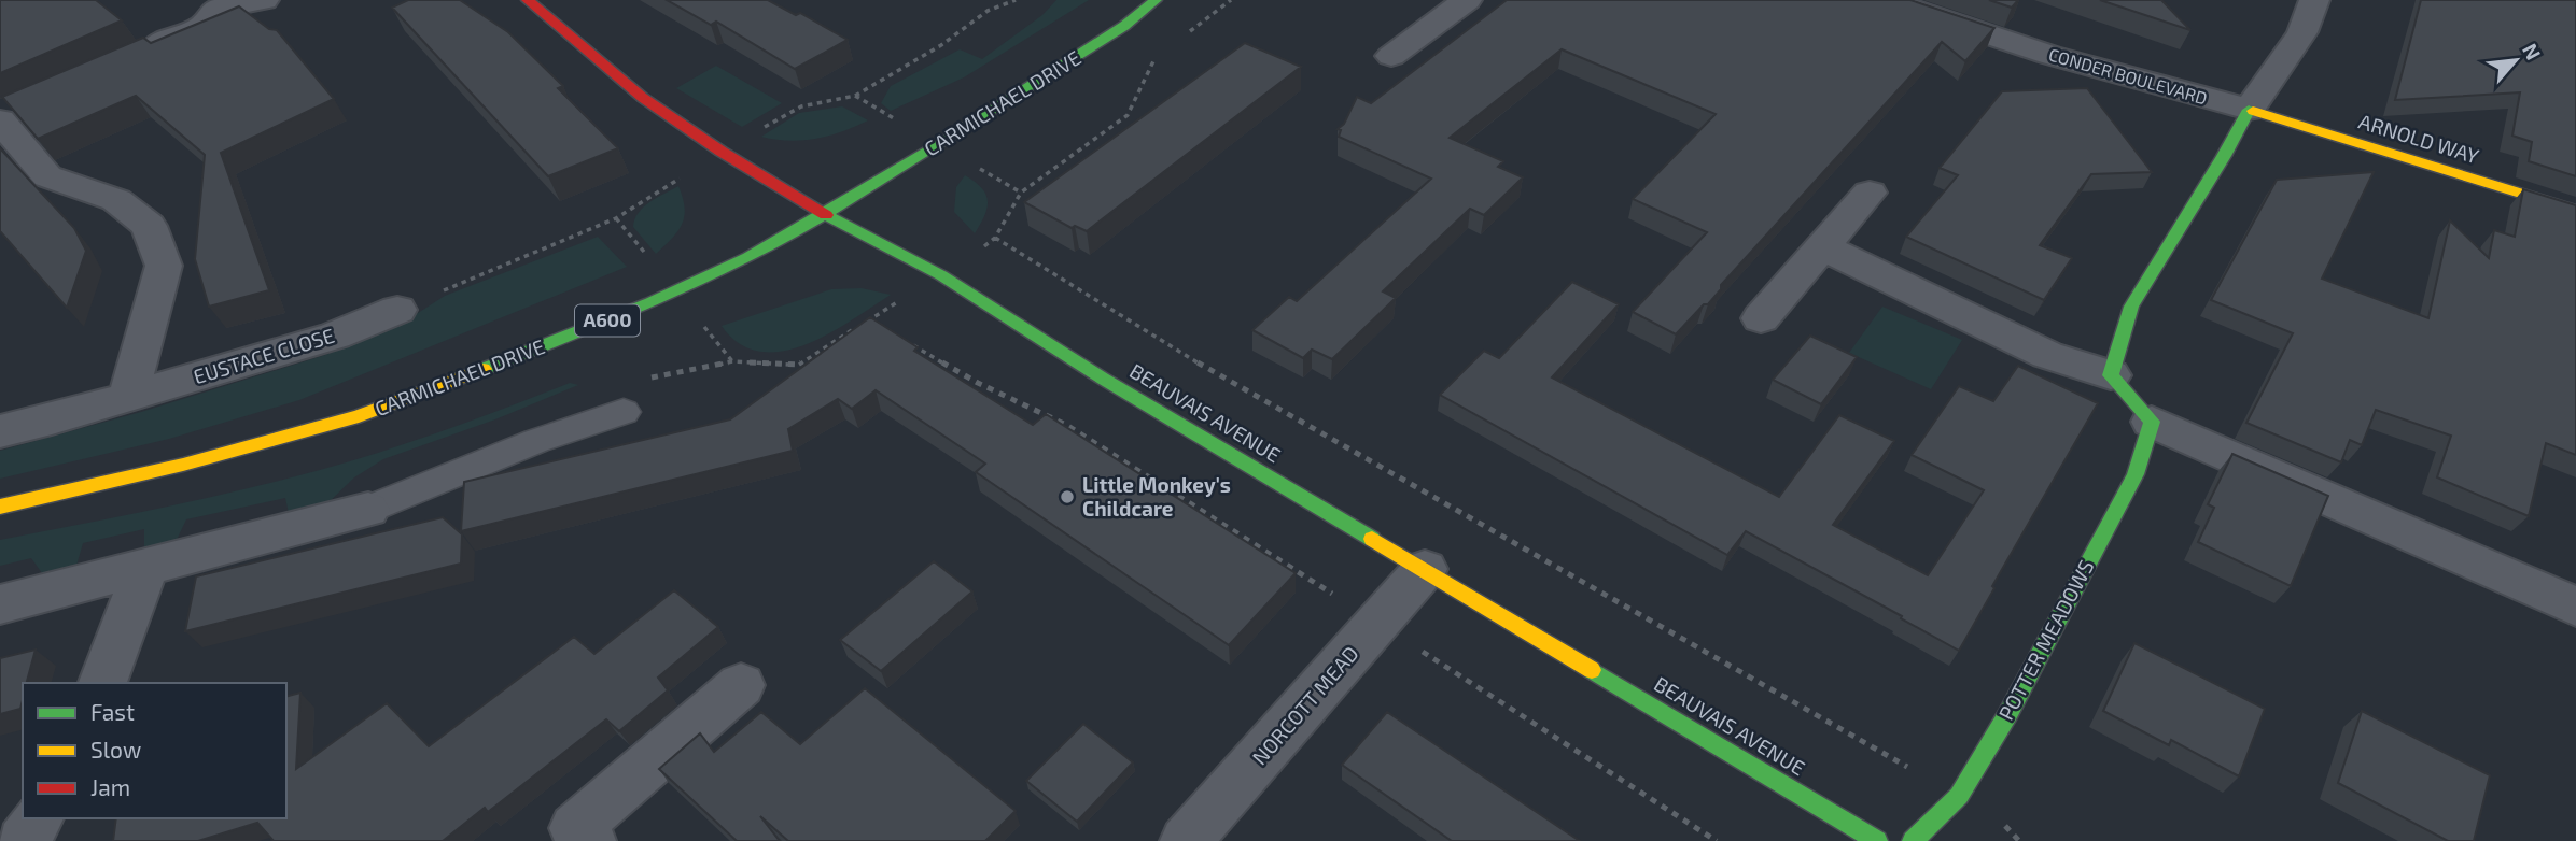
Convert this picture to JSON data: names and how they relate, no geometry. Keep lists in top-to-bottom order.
{
  "streets": {
    "street": [
      "CONDER BOULEVARD",
      "CARMICHAEL DRIVE",
      "ARNOLD WAY",
      "A600",
      "EUSTACE CLOSE",
      "BEAUVAIS AVENUE",
      "POTTER MEADOWS",
      "NORCOTT MEAD"
    ]
  },
  "crossings": [
    ["CONDER BOULEVARD", "ARNOLD WAY"],
    ["CARMICHAEL DRIVE", "BEAUVAIS AVENUE"],
    ["BEAUVAIS AVENUE", "NORCOTT MEAD"]
  ],
  "places": ["Little Monkey's Childcare"],
  "legend": ["Fast", "Slow", "Jam"],
  "north": "top right"
}
